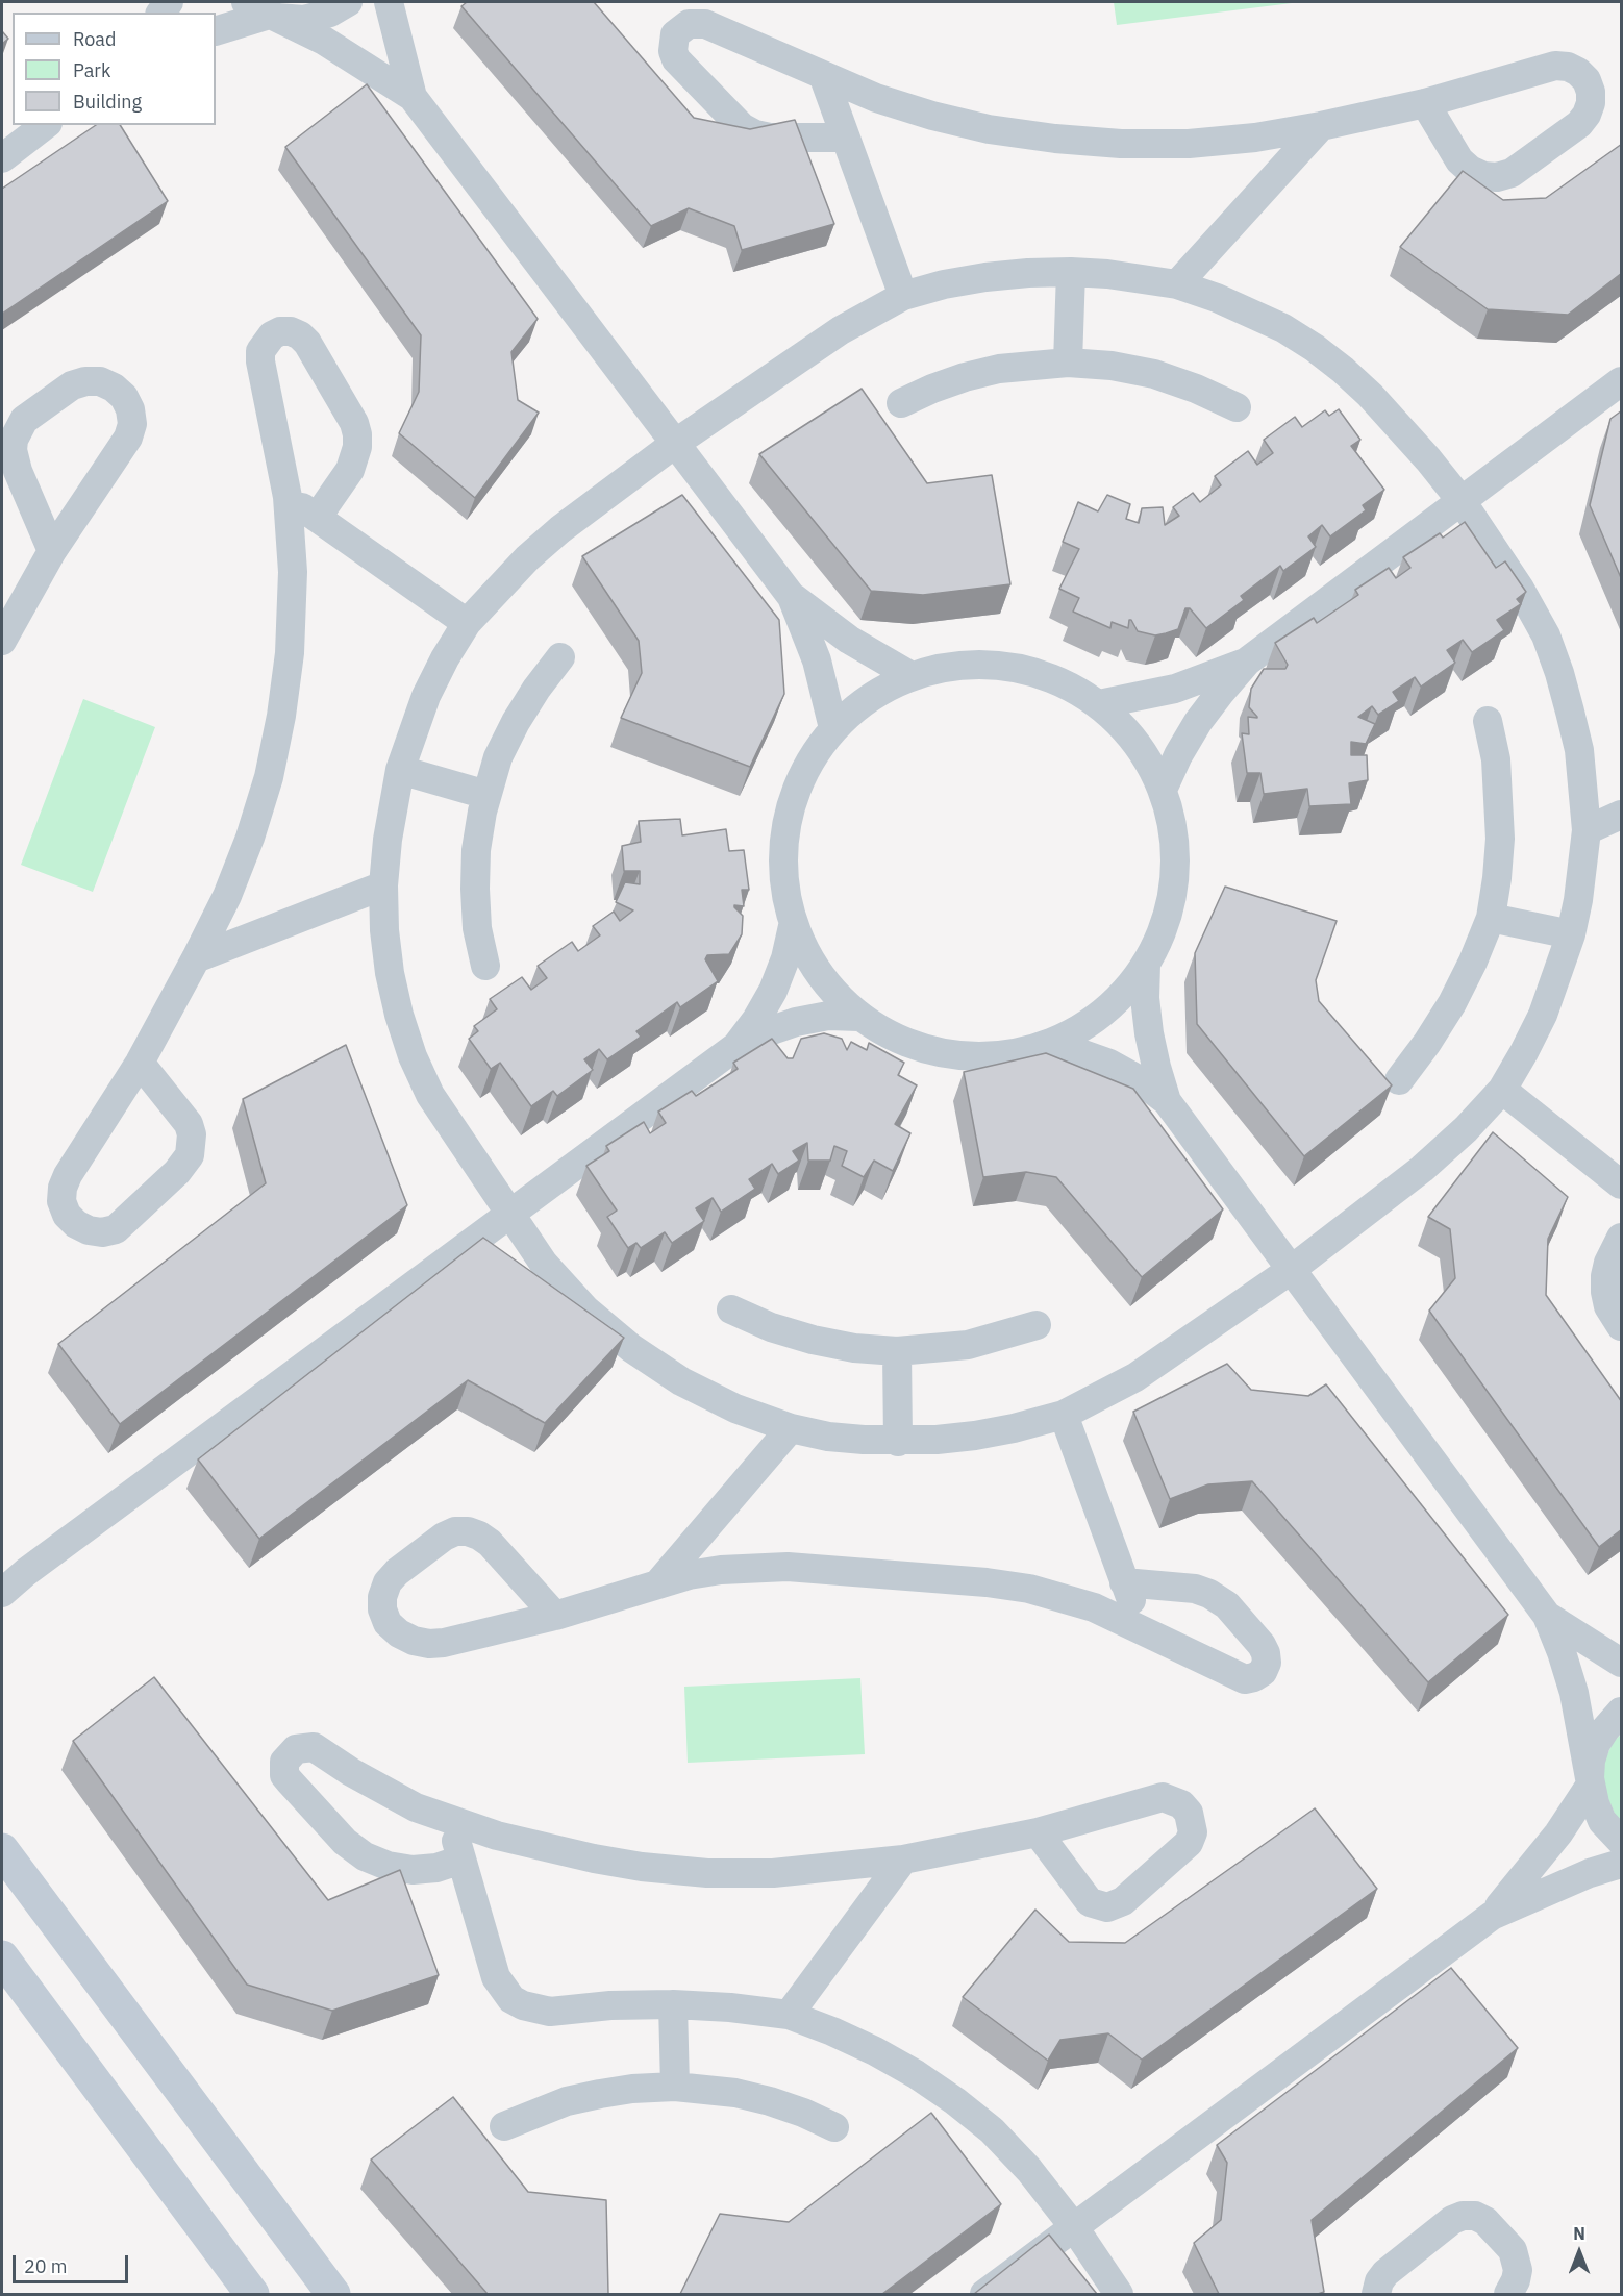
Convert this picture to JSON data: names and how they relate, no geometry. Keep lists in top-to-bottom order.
{
  "legend": ["Road", "Park", "Building"],
  "scale_bar": "20 m",
  "north": "top"
}
